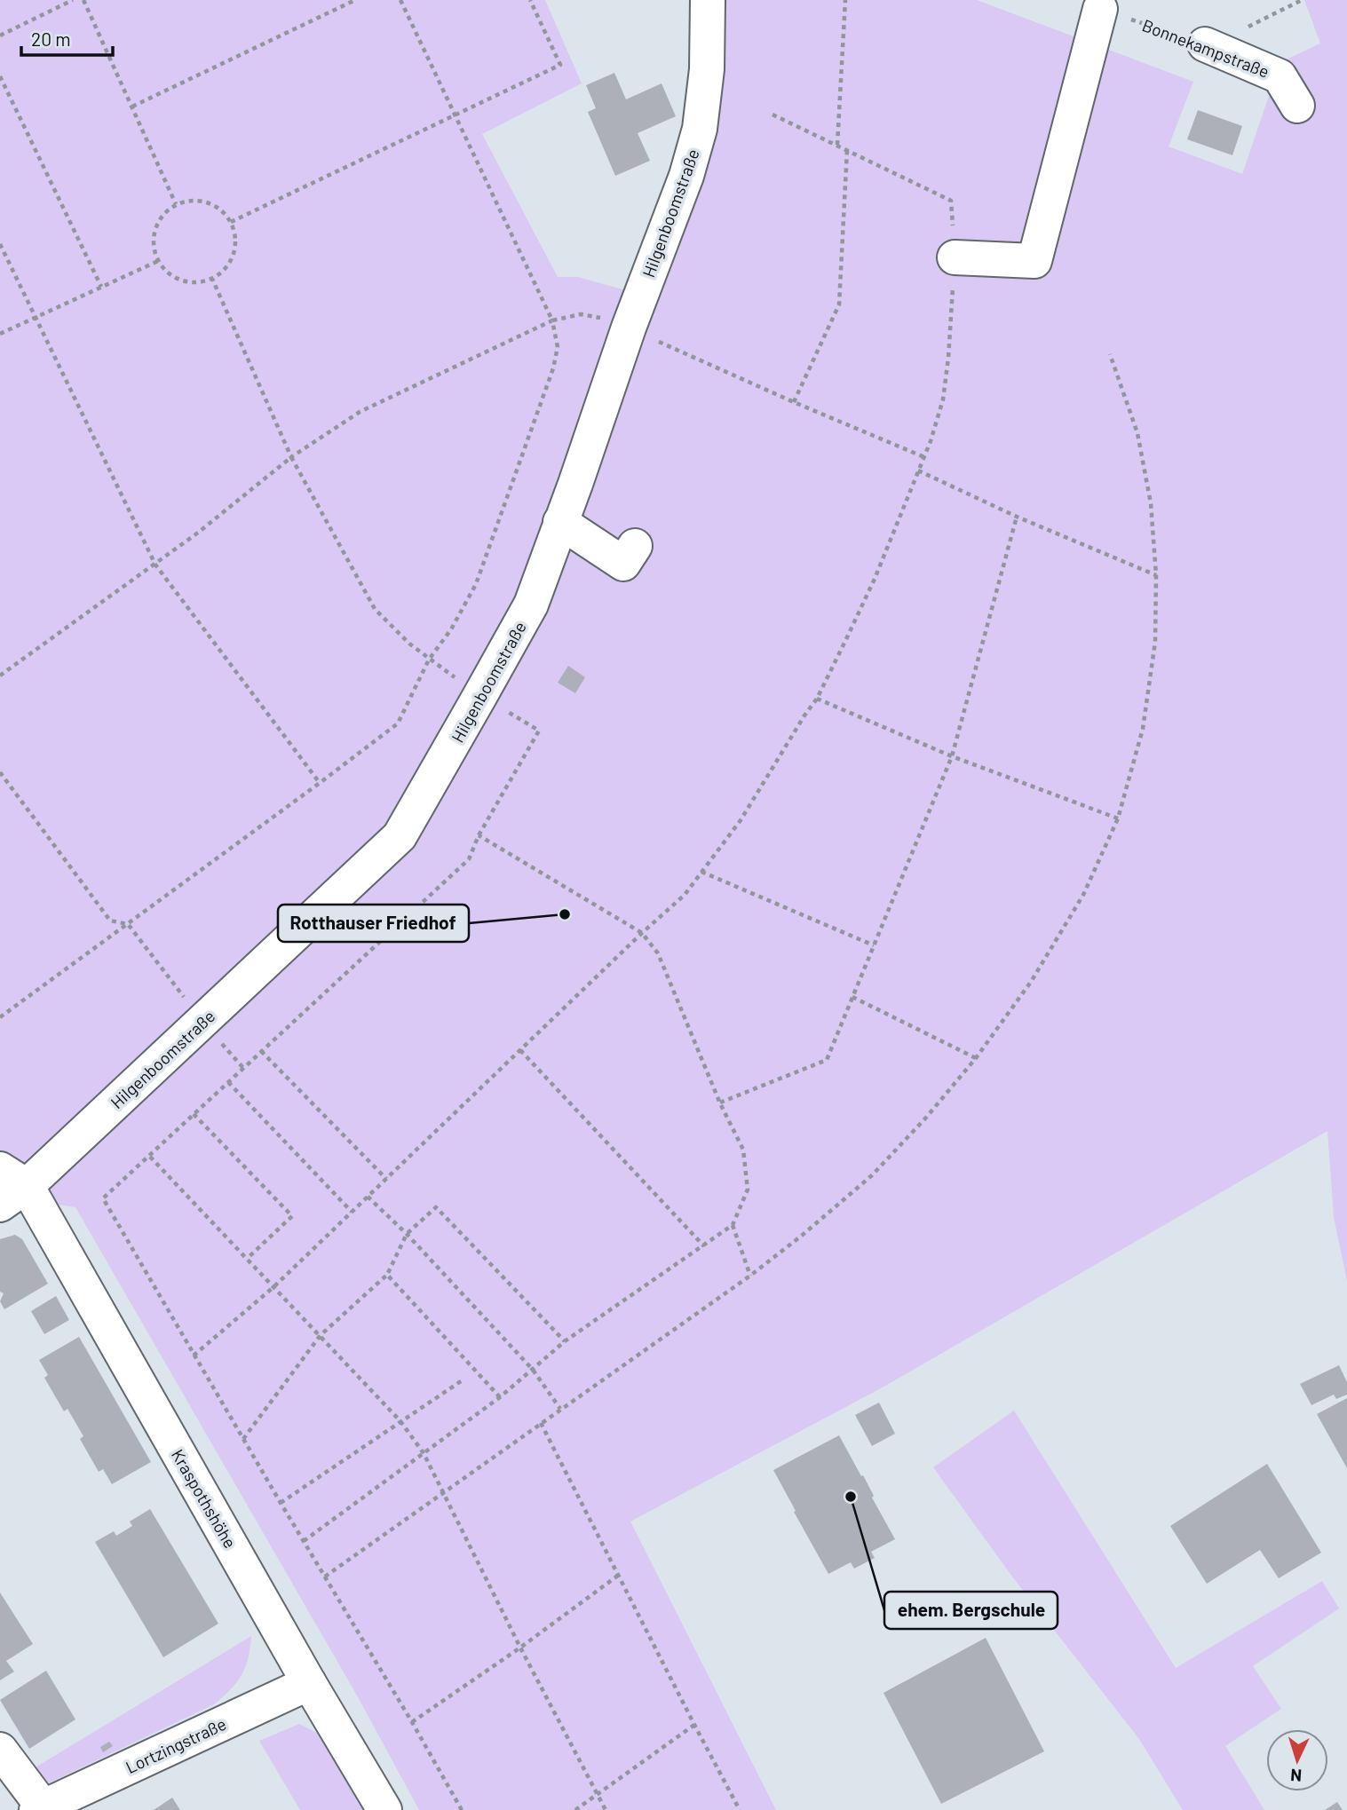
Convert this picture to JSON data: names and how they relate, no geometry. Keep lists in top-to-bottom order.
{
  "streets": {
    "street": [
      "Bonnekampstraße",
      "Hilgenboomstraße",
      "Kraspothshöhe",
      "Lortzingstraße"
    ]
  },
  "crossings": [
    ["Hilgenboomstraße", "Kraspothshöhe"],
    ["Kraspothshöhe", "Lortzingstraße"]
  ],
  "places": ["Rotthauser Friedhof", "ehem. Bergschule"],
  "scale_bar": "20 m",
  "north": "bottom"
}
